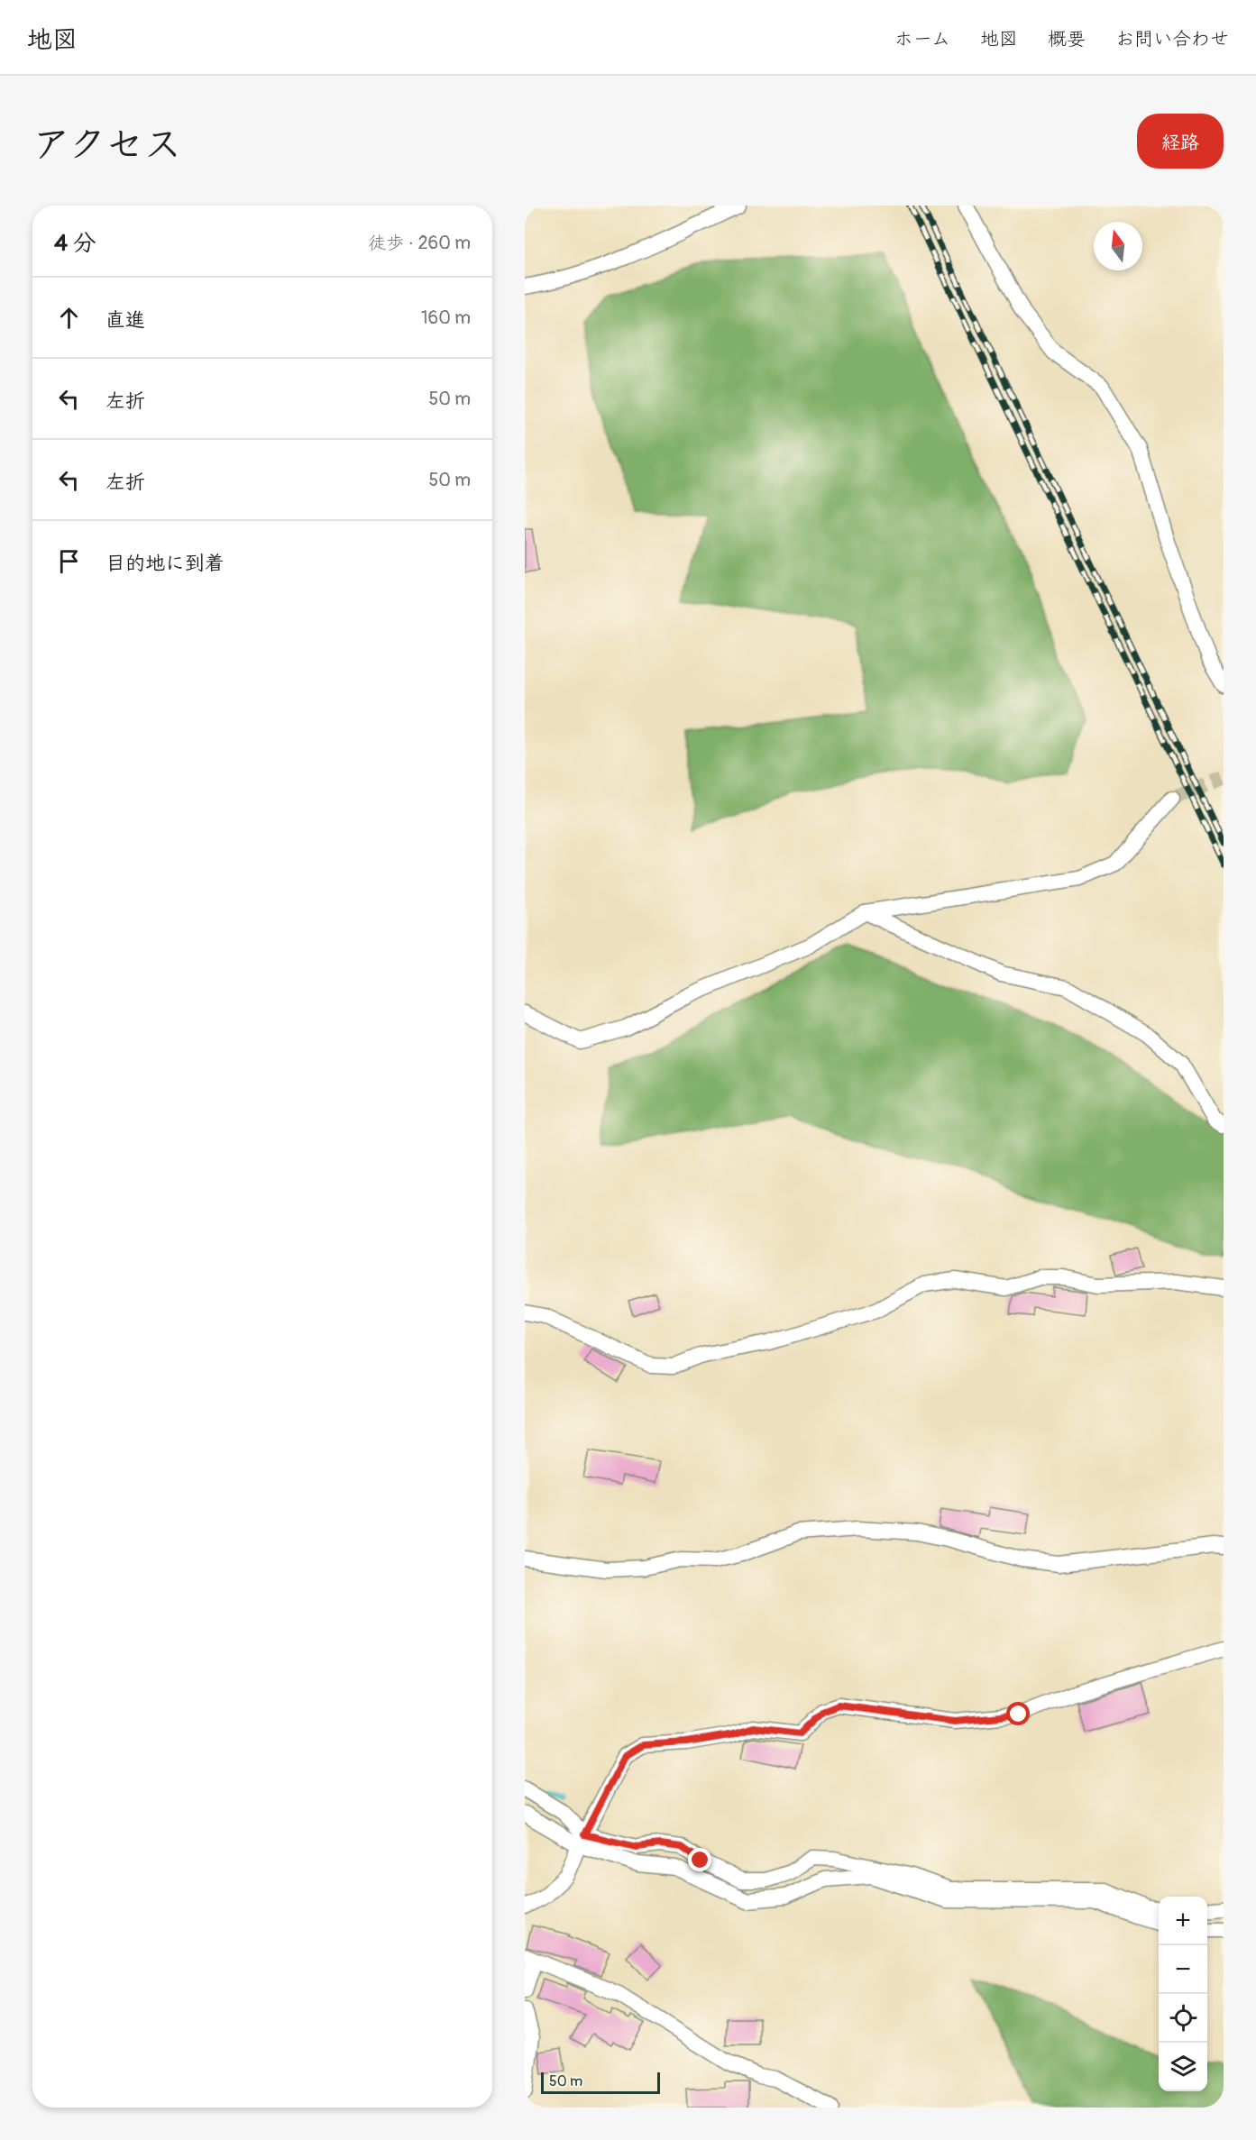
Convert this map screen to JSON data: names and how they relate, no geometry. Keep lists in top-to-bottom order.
{
  "scale_bar": "50 m",
  "north": "top",
  "page": {
    "header": "地図",
    "nav": [
      "ホーム",
      "地図",
      "概要",
      "お問い合わせ"
    ],
    "title": "アクセス",
    "buttons": "経路",
    "heading": ["4 分", "徒歩 · 260 m"],
    "list": [
      ["直進", "160 m"],
      ["左折", "50 m"],
      ["左折", "50 m"],
      "目的地に到着"
    ],
    "map_buttons": ["+", "−"],
    "scale": "50 m"
  }
}
